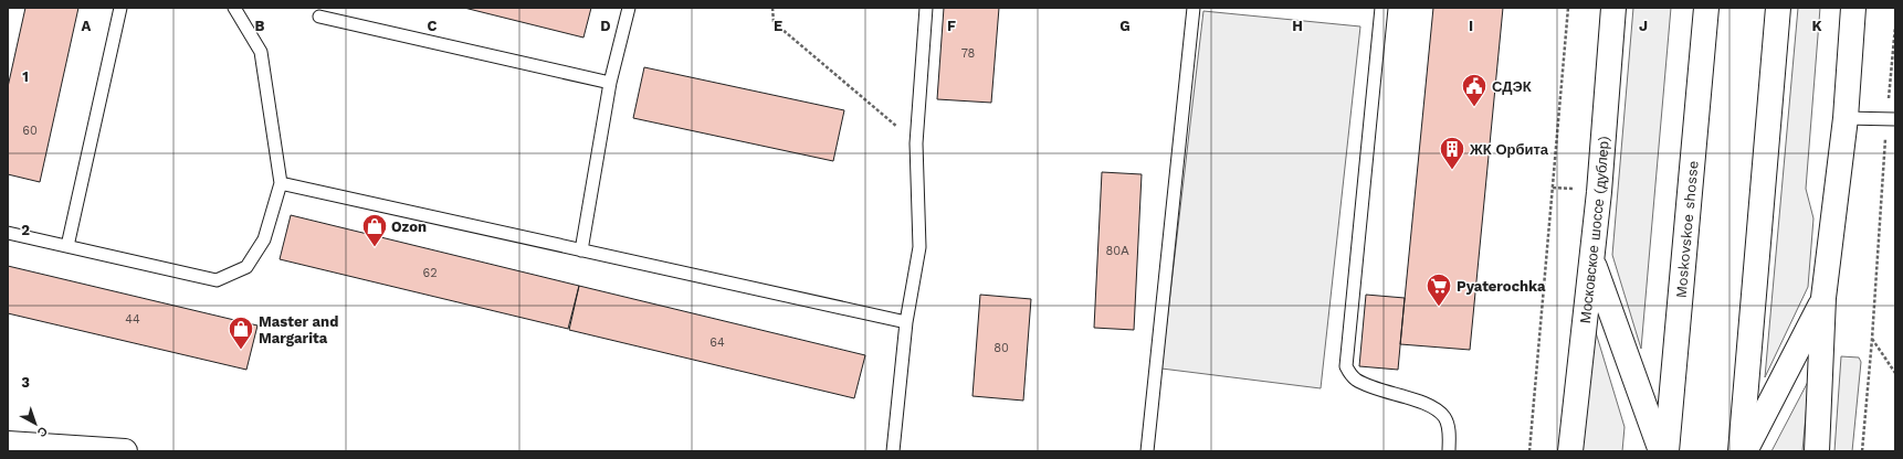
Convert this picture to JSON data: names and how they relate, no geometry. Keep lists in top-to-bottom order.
{
  "streets": {
    "street": ["Московское шоссе (дублер)", "Moskovskoe shosse"]
  },
  "places": {
    "public building": ["СДЭК"],
    "building": ["ЖК Орбита"],
    "shop": ["Ozon", "Master and Margarita"],
    "supermarket": ["Pyaterochka"]
  },
  "house_numbers": [
    "78",
    "60",
    "80А",
    "62",
    "44",
    "64",
    "80"
  ],
  "north": "bottom right",
  "grid": {
    "columns": [
      "A",
      "B",
      "C",
      "D",
      "E",
      "F",
      "G",
      "H",
      "I",
      "J",
      "K"
    ],
    "rows": ["1", "2", "3"]
  }
}
